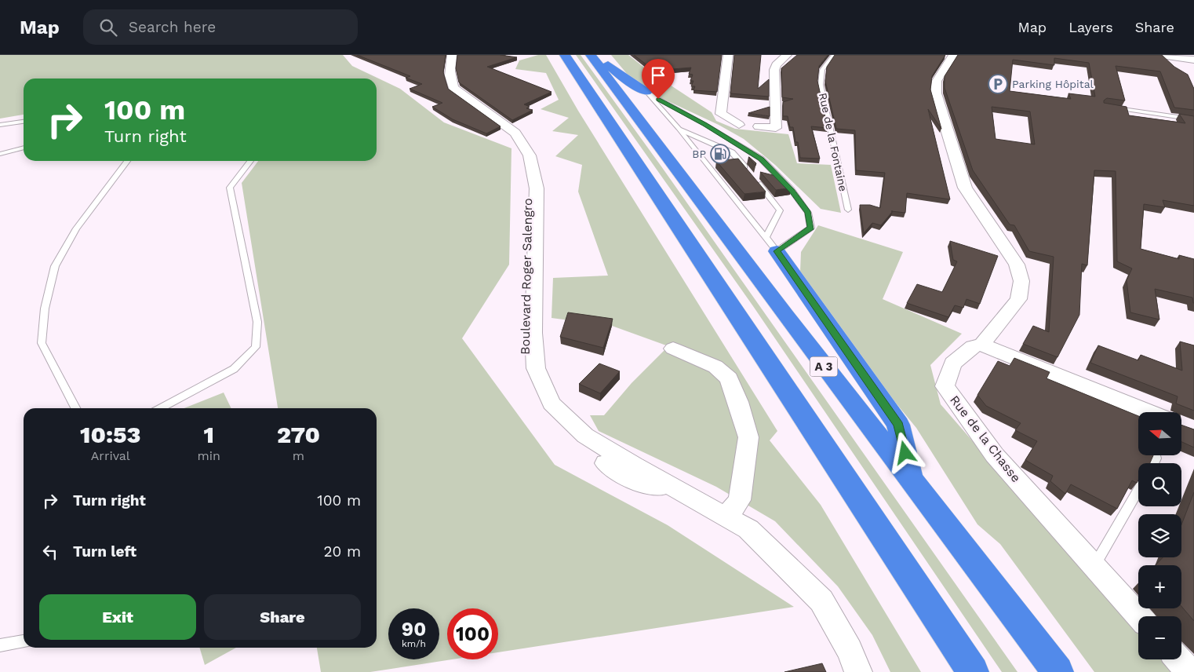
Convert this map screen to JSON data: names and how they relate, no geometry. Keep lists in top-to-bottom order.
{
  "streets": {
    "highway": ["A 3"],
    "street": ["Boulevard Roger Salengro", "Rue de la Chasse"],
    "lane": ["Rue de la Fontaine"]
  },
  "places": {
    "parking": ["Parking Hôpital"],
    "fuel station": ["BP"]
  },
  "north": "left",
  "page": {
    "header": "Map",
    "search": "Search here",
    "nav": ["Map", "Layers", "Share"],
    "turn": ["100 m", "Turn right"],
    "eta": [
      "10:53",
      "Arrival",
      "1",
      "min",
      "270",
      "m"
    ],
    "map_buttons": ["+", "−"],
    "list": [
      {
        "name": "Turn right",
        "value": "100 m"
      },
      {
        "name": "Turn left",
        "value": "20 m"
      }
    ],
    "buttons": ["Exit", "Share"],
    "speed": "90 km/h",
    "limit": "100"
  }
}
